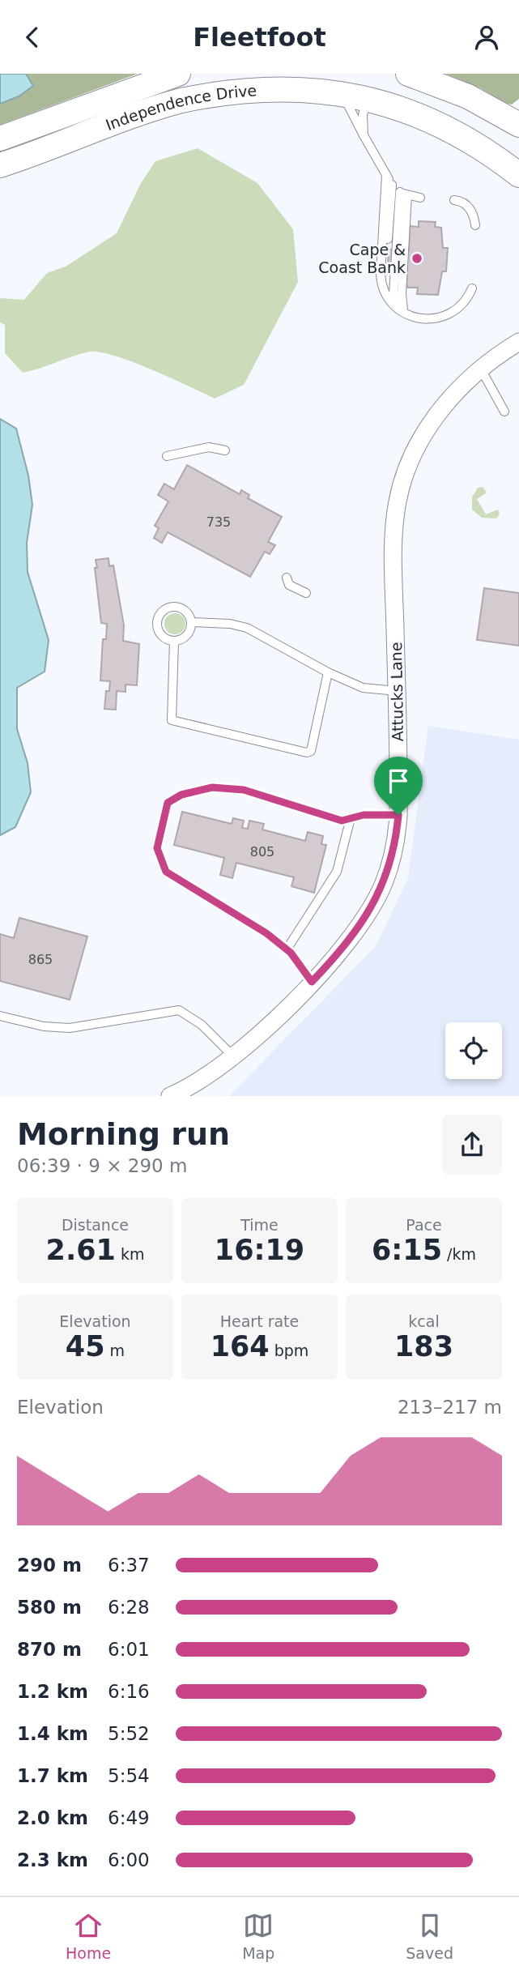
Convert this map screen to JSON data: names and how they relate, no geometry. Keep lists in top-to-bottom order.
{
  "streets": {
    "street": ["Independence Drive", "Attucks Lane"]
  },
  "places": ["Cape & Coast Bank"],
  "house_numbers": ["735", "805", "865"],
  "page": {
    "header": "Fleetfoot",
    "heading": ["Morning run", "06:39 · 9 × 290 m"],
    "stats": [
      ["Distance", "2.61 km"],
      ["Time", "16:19"],
      ["Pace", "6:15 /km"],
      ["Elevation", "45 m"],
      ["Heart rate", "164 bpm"],
      ["kcal", "183"]
    ],
    "chart": ["Elevation", "213–217 m"],
    "list": [
      {
        "name": "290 m",
        "note": "6:37"
      },
      {
        "name": "580 m",
        "note": "6:28"
      },
      {
        "name": "870 m",
        "note": "6:01"
      },
      {
        "name": "1.2 km",
        "note": "6:16"
      },
      {
        "name": "1.4 km",
        "note": "5:52"
      },
      {
        "name": "1.7 km",
        "note": "5:54"
      },
      {
        "name": "2.0 km",
        "note": "6:49"
      },
      {
        "name": "2.3 km",
        "note": "6:00"
      }
    ],
    "tabs": ["Home", "Map", "Saved"]
  }
}
